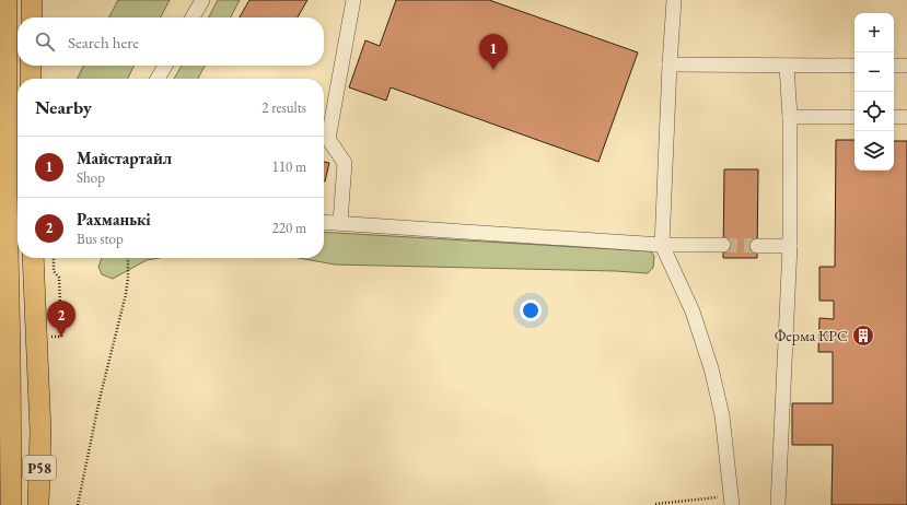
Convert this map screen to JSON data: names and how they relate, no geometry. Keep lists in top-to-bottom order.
{
  "streets": {
    "highway": ["Р58"]
  },
  "places": {
    "building": ["Ферма КРС"]
  },
  "page": {
    "map_buttons": ["+", "−"],
    "search": "Search here",
    "pins": ["1", "2"],
    "heading": ["Nearby", "2 results"],
    "list": [
      {
        "mark": "1",
        "name": "Майстартайл",
        "note": "Shop",
        "value": "110 m"
      },
      {
        "mark": "2",
        "name": "Рахманькі",
        "note": "Bus stop",
        "value": "220 m"
      }
    ]
  }
}
